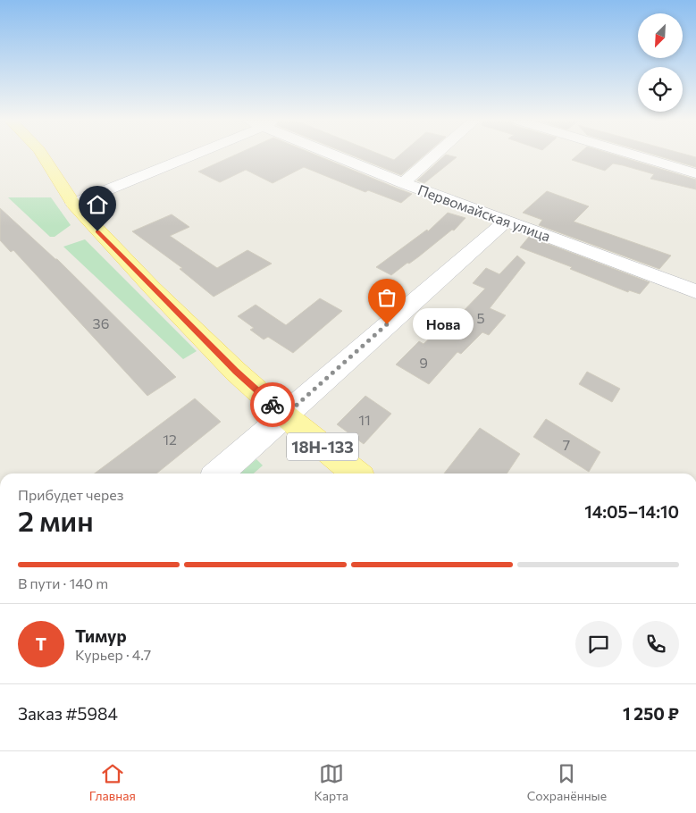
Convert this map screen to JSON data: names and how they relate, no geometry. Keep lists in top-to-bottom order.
{
  "streets": {
    "main road": ["18Н-133"],
    "street": ["Первомайская улица"]
  },
  "places": ["Нова"],
  "house_numbers": [
    "5",
    "36",
    "9",
    "11",
    "12",
    "7"
  ],
  "north": "bottom left",
  "page": {
    "bubble": "Нова",
    "heading": ["2 мин", "Прибудет через", "14:05–14:10"],
    "panel": [
      "Тимур",
      "Курьер · 4.7",
      "Заказ #5984",
      "1 250 ₽"
    ],
    "bar": "В пути · 140 m",
    "round": "Т",
    "tabs": ["Главная", "Карта", "Сохранённые"]
  }
}
